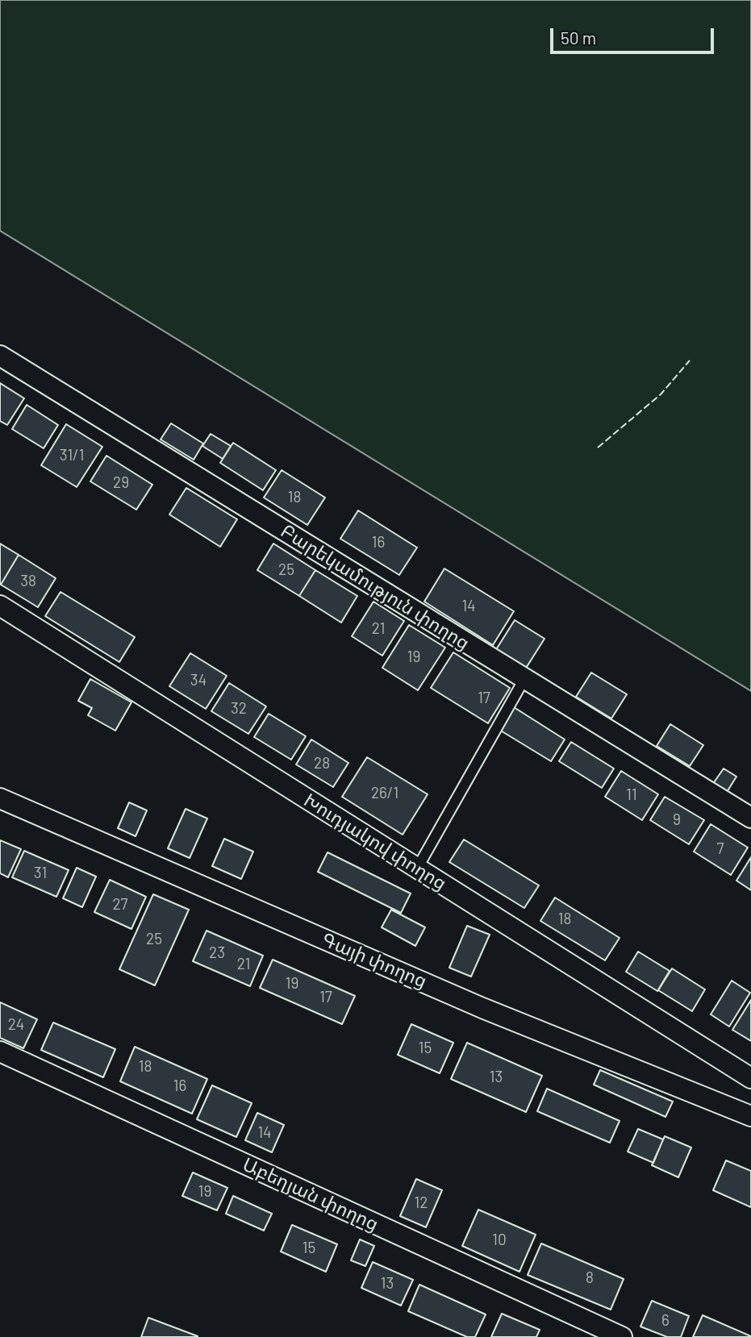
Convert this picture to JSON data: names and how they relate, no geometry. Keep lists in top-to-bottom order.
{
  "streets": {
    "street": [
      "Բարեկամություն փողոց",
      "Խուդյակով փողոց",
      "Գայի փողոց",
      "Աբեղյան փողոց"
    ]
  },
  "house_numbers": [
    "31/1",
    "29",
    "18",
    "16",
    "25",
    "38",
    "14",
    "21",
    "19",
    "34",
    "17",
    "32",
    "28",
    "26/1",
    "11",
    "9",
    "7",
    "31",
    "27",
    "18",
    "25",
    "23",
    "21",
    "19",
    "17",
    "24",
    "15",
    "18",
    "13",
    "16",
    "14",
    "19",
    "12",
    "10",
    "15",
    "8",
    "13",
    "6"
  ],
  "scale_bar": "50 m"
}
